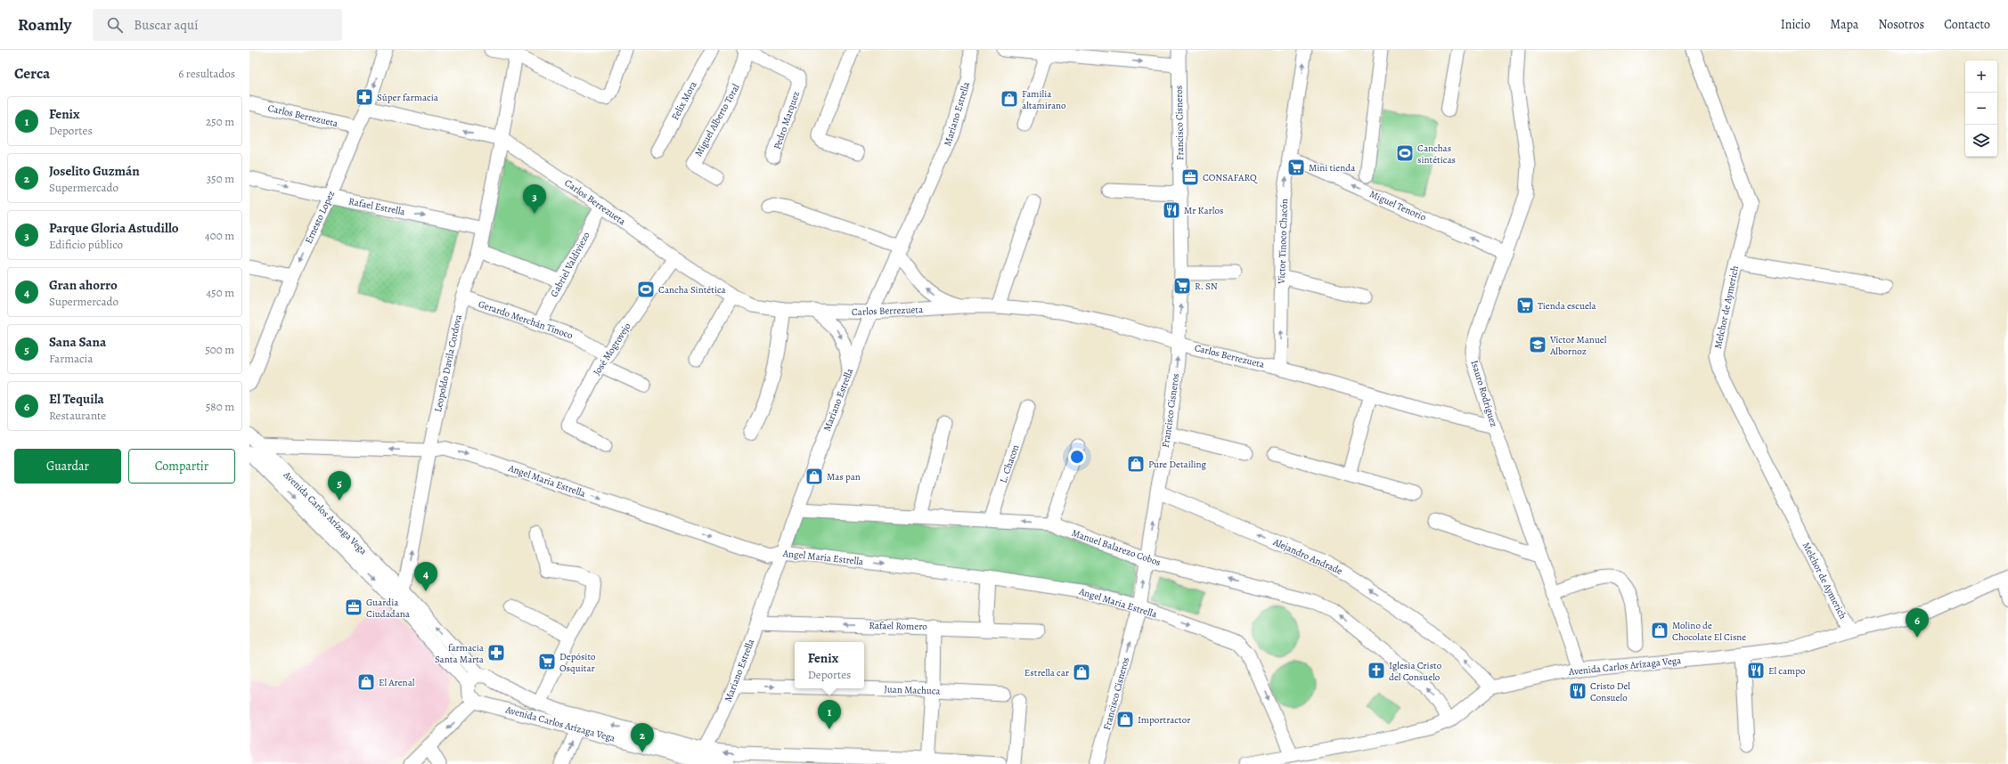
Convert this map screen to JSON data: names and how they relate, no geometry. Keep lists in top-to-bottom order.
{
  "streets": {
    "street": [
      "Felix Mora",
      "Mariano Estrella",
      "Carlos Berrezueta",
      "Miguel Alberto Toral",
      "Pedro Marquez",
      "Francisco Cisneros",
      "Miguel Tenorio",
      "Rafael Estrella",
      "Ernesto Lopez",
      "Víctor Tinoco Chacón",
      "Gabriel Valdiviezo",
      "Melchor de Aymerich",
      "Gerardo Merchán Tinoco",
      "José Mogrovejo",
      "Leopoldo Davila Cordova",
      "Isauro Rodríguez",
      "L. Chacon",
      "Angel Maria Estrella",
      "Avenida Carlos Arízaga Vega",
      "Manuel Balarezo Cobos",
      "Alejandro Andrade",
      "Rafael Romero",
      "Juan Machuca"
    ]
  },
  "crossings": [
    ["Mariano Estrella", "Carlos Berrezueta"],
    ["Mariano Estrella", "Angel Maria Estrella"],
    ["Mariano Estrella", "Avenida Carlos Arízaga Vega"],
    ["Mariano Estrella", "Manuel Balarezo Cobos"],
    ["Mariano Estrella", "Rafael Romero"],
    ["Mariano Estrella", "Juan Machuca"],
    ["Carlos Berrezueta", "Francisco Cisneros"],
    ["Carlos Berrezueta", "Ernesto Lopez"],
    ["Carlos Berrezueta", "Víctor Tinoco Chacón"],
    ["Carlos Berrezueta", "Gabriel Valdiviezo"],
    ["Carlos Berrezueta", "José Mogrovejo"],
    ["Carlos Berrezueta", "Leopoldo Davila Cordova"],
    ["Carlos Berrezueta", "Isauro Rodríguez"],
    ["Miguel Alberto Toral", "Pedro Marquez"],
    ["Francisco Cisneros", "Angel Maria Estrella"],
    ["Francisco Cisneros", "Manuel Balarezo Cobos"],
    ["Francisco Cisneros", "Alejandro Andrade"],
    ["Miguel Tenorio", "Víctor Tinoco Chacón"],
    ["Miguel Tenorio", "Isauro Rodríguez"],
    ["Rafael Estrella", "Ernesto Lopez"],
    ["Rafael Estrella", "Leopoldo Davila Cordova"],
    ["Gabriel Valdiviezo", "Gerardo Merchán Tinoco"],
    ["Melchor de Aymerich", "Avenida Carlos Arízaga Vega"],
    ["Gerardo Merchán Tinoco", "José Mogrovejo"],
    ["Gerardo Merchán Tinoco", "Leopoldo Davila Cordova"],
    ["Leopoldo Davila Cordova", "Angel Maria Estrella"],
    ["Leopoldo Davila Cordova", "Avenida Carlos Arízaga Vega"],
    ["Isauro Rodríguez", "Avenida Carlos Arízaga Vega"],
    ["L. Chacon", "Manuel Balarezo Cobos"],
    ["Angel Maria Estrella", "Avenida Carlos Arízaga Vega"],
    ["Avenida Carlos Arízaga Vega", "Manuel Balarezo Cobos"],
    ["Avenida Carlos Arízaga Vega", "Alejandro Andrade"]
  ],
  "one_way": [
    "Francisco Cisneros",
    "Rafael Estrella",
    "Ernesto Lopez",
    "Manuel Balarezo Cobos",
    "Rafael Romero",
    "Juan Machuca"
  ],
  "places": {
    "pharmacy": ["Súper farmacia", "farmacia Santa Marta"],
    "shop": [
      "Familia altamirano",
      "Pure Detailing",
      "Mas pan",
      "Molino de Chocolate El Cisne",
      "Estrella car",
      "El Arenal",
      "Importractor"
    ],
    "sports": ["Canchas sintéticas", "Cancha Sintética"],
    "supermarket": [
      "Mini tienda",
      "R. SN",
      "Tienda escuela",
      "Depósito Osquitar"
    ],
    "office": ["CONSAFARQ", "Guardia Ciudadana"],
    "restaurant": ["Mr Karlos", "El campo", "Cristo Del Consuelo"],
    "school or university": ["Víctor Manuel Albornoz"],
    "church": ["Iglesia Cristo del Consuelo"]
  },
  "page": {
    "header": "Roamly",
    "search": "Buscar aquí",
    "nav": [
      "Inicio",
      "Mapa",
      "Nosotros",
      "Contacto"
    ],
    "heading": ["Cerca", "6 resultados"],
    "map_buttons": ["+", "−"],
    "list": [
      {
        "mark": "1",
        "name": "Fenix",
        "note": "Deportes",
        "value": "250 m"
      },
      {
        "mark": "2",
        "name": "Joselito Guzmán",
        "note": "Supermercado",
        "value": "350 m"
      },
      {
        "mark": "3",
        "name": "Parque Gloria Astudillo",
        "note": "Edificio público",
        "value": "400 m"
      },
      {
        "mark": "4",
        "name": "Gran ahorro",
        "note": "Supermercado",
        "value": "450 m"
      },
      {
        "mark": "5",
        "name": "Sana Sana",
        "note": "Farmacia",
        "value": "500 m"
      },
      {
        "mark": "6",
        "name": "El Tequila",
        "note": "Restaurante",
        "value": "580 m"
      }
    ],
    "pins": [
      "3",
      "5",
      "4",
      "6",
      "1",
      "2"
    ],
    "buttons": ["Guardar", "Compartir"],
    "popup": ["Fenix", "Deportes"]
  }
}
